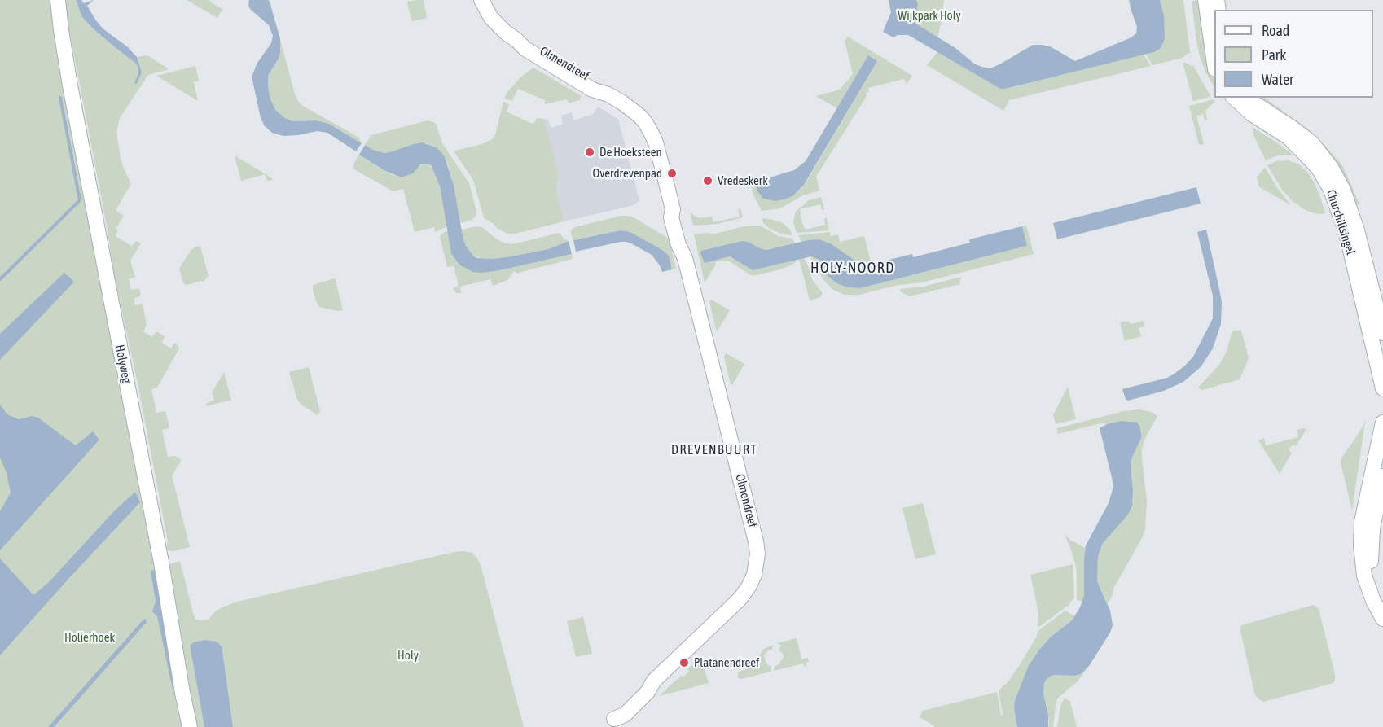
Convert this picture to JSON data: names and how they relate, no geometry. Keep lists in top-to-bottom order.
{
  "streets": {
    "street": ["Olmendreef", "Churchillsingel", "Holyweg"]
  },
  "districts": ["HOLY-NOORD", "DREVENBUURT"],
  "parks": ["Wijkpark Holy", "Holierhoek", "Holy"],
  "places": [
    "De Hoeksteen",
    "Overdrevenpad",
    "Vredeskerk",
    "Platanendreef"
  ],
  "legend": ["Road", "Park", "Water"]
}
